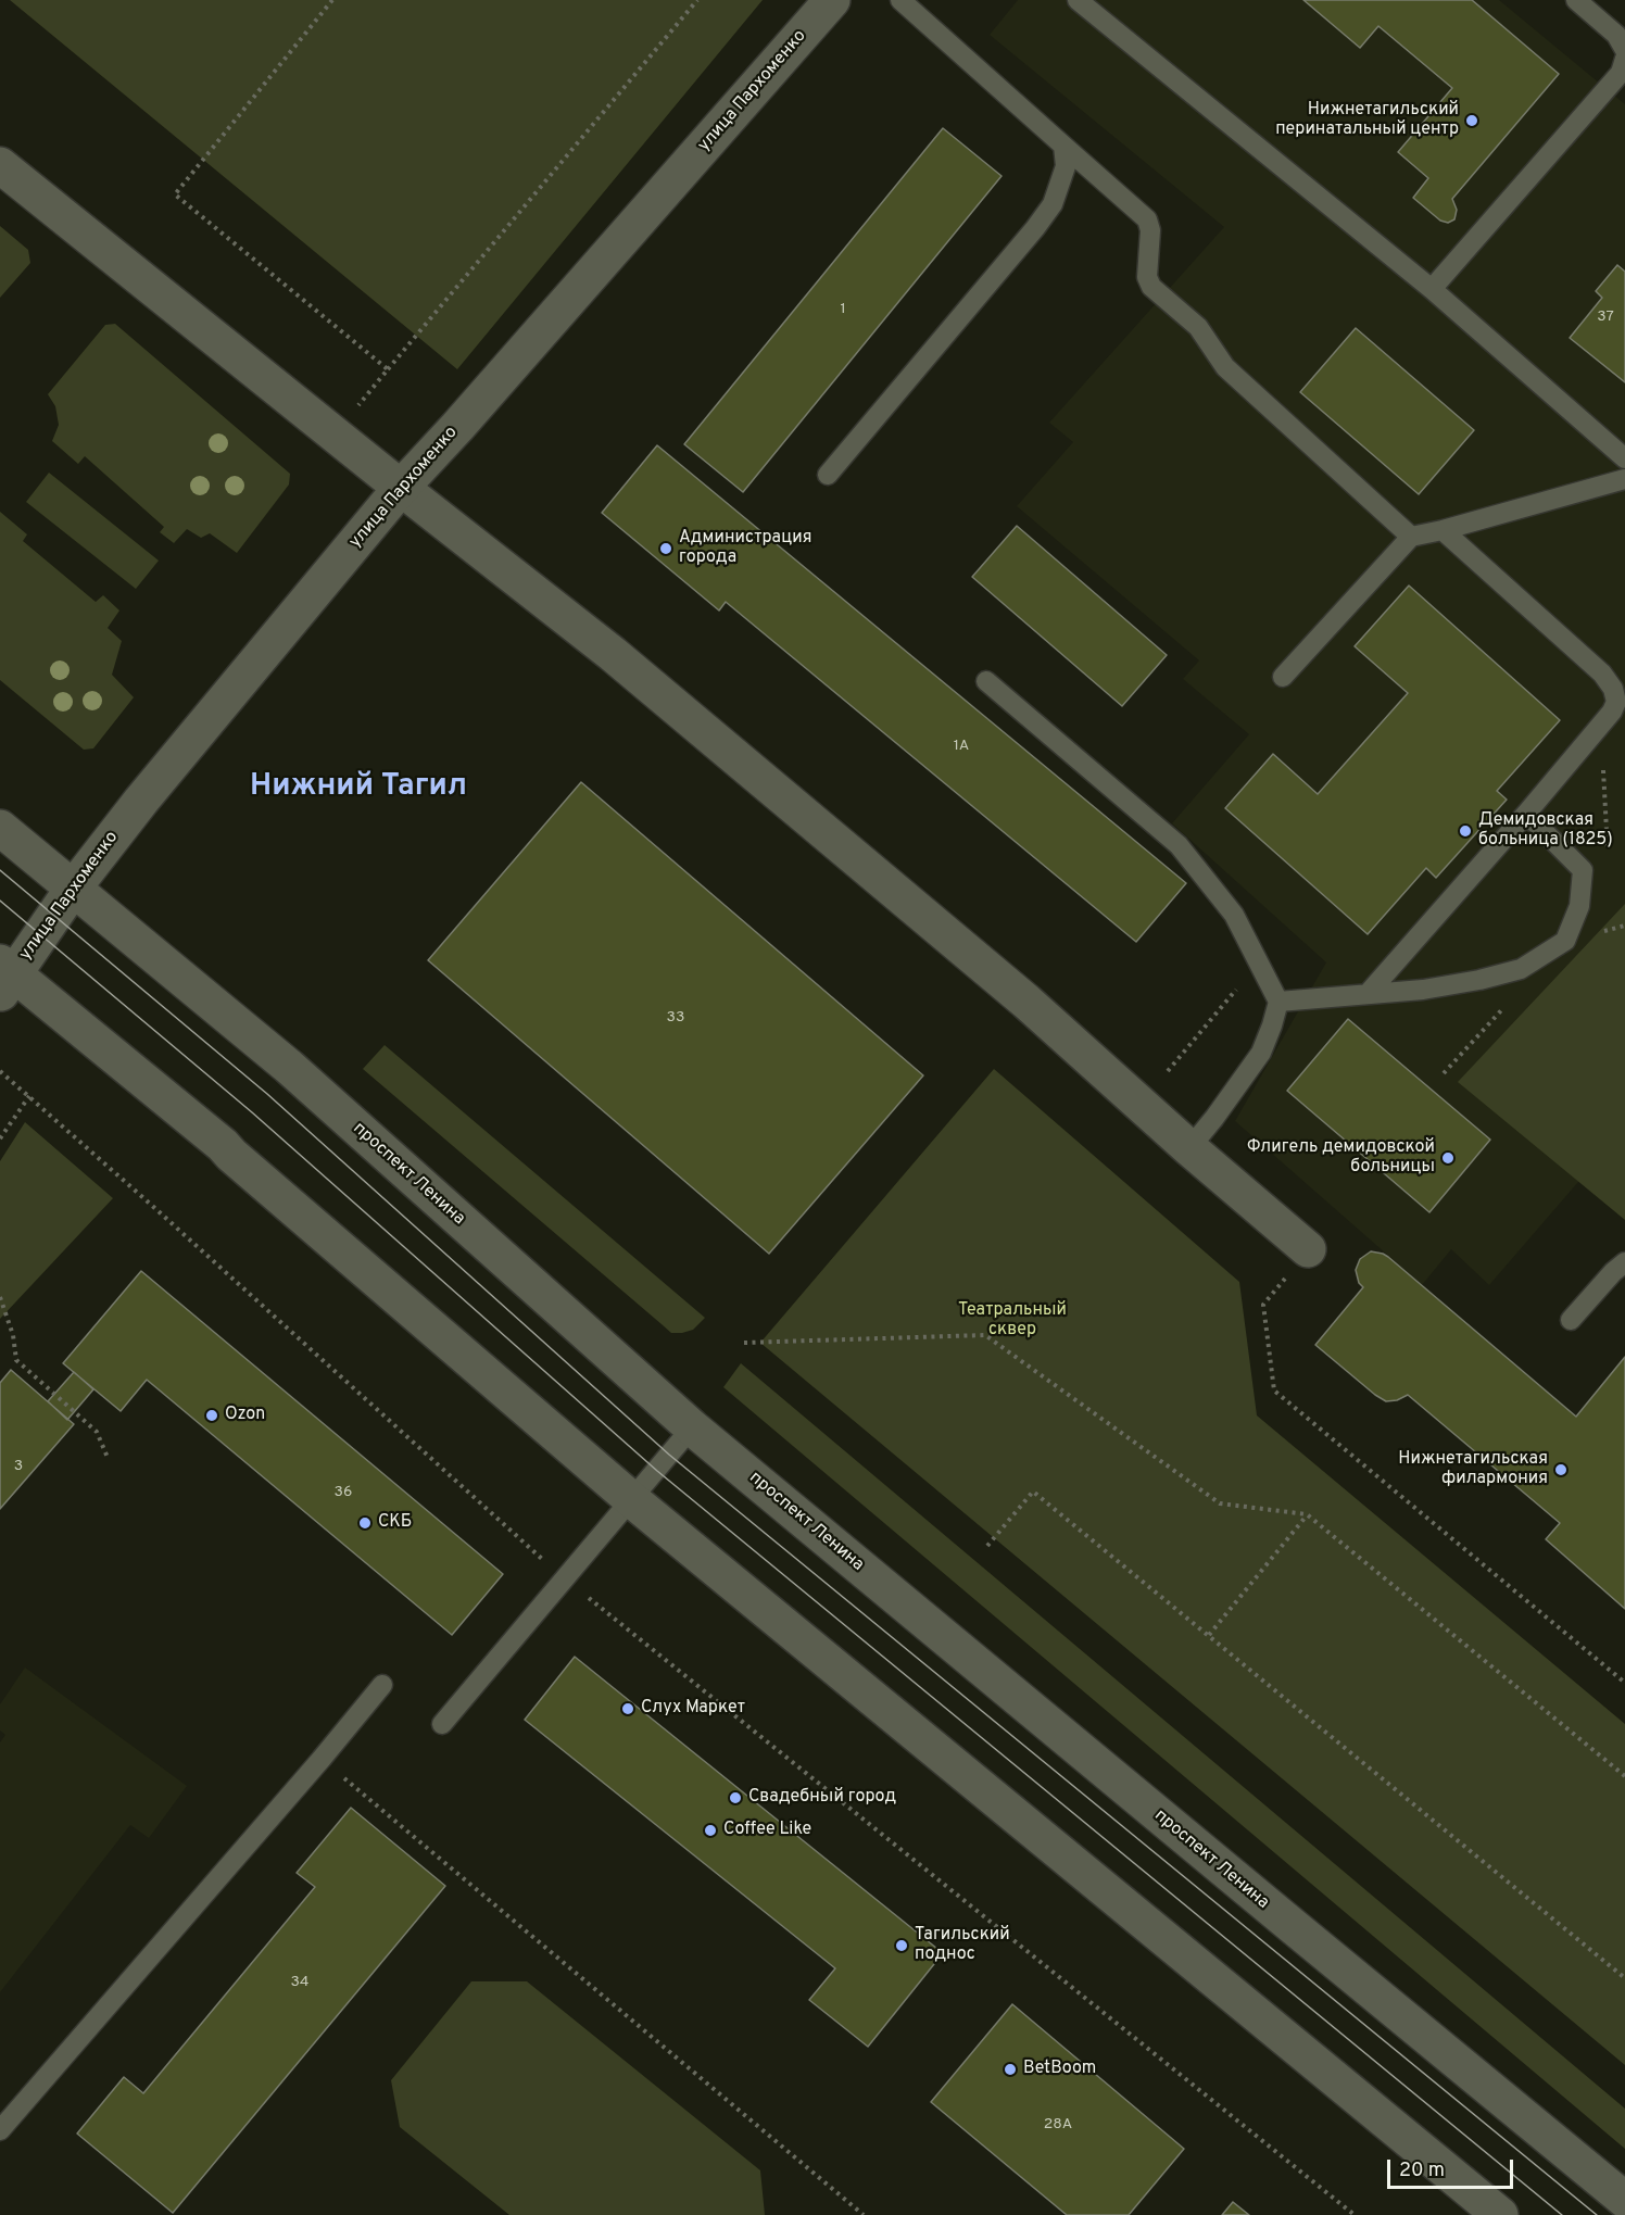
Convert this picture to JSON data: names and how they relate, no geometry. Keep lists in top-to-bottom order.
{
  "streets": {
    "main road": ["улица Пархоменко", "проспект Ленина"]
  },
  "crossings": [
    ["улица Пархоменко", "проспект Ленина"]
  ],
  "districts": ["Нижний Тагил"],
  "parks": ["Театральный сквер"],
  "places": [
    "Нижнетагильский перинатальный центр",
    "Администрация города",
    "Демидовская больница (1825)",
    "Флигель демидовской больницы",
    "Ozon",
    "Нижнетагильская филармония",
    "СКБ",
    "Слух Маркет",
    "Свадебный город",
    "Coffee Like",
    "Тагильский поднос",
    "BetBoom"
  ],
  "house_numbers": [
    "1",
    "37",
    "1А",
    "33",
    "3",
    "36",
    "34",
    "28А"
  ],
  "scale_bar": "20 m"
}
